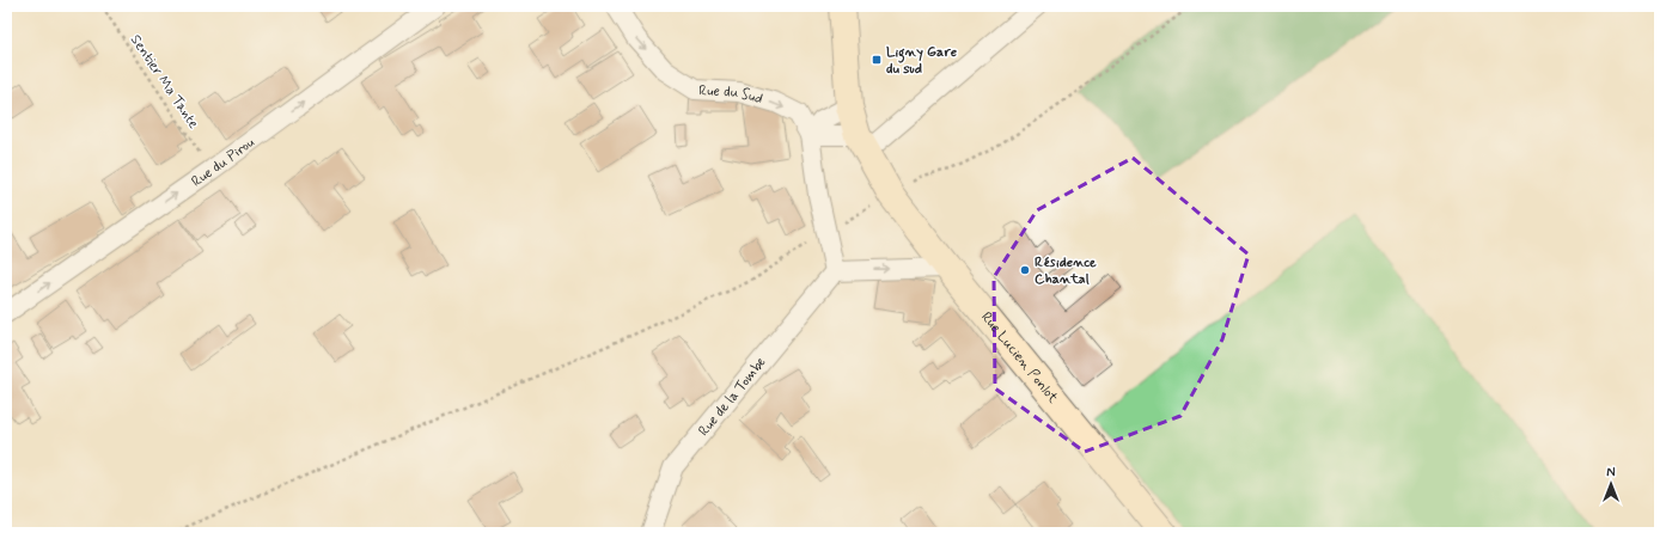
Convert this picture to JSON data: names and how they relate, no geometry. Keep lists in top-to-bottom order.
{
  "streets": {
    "main road": ["Rue Lucien Ponlot"],
    "street": ["Rue du Sud", "Rue du Pirou", "Rue de la Tombe"],
    "path": ["Sentier Ma Tante"]
  },
  "crossings": [
    ["Sentier Ma Tante", "Rue du Pirou"],
    ["Rue du Sud", "Rue de la Tombe"]
  ],
  "one_way": ["Rue du Sud", "Rue du Pirou"],
  "places": {
    "transit": ["Ligny Gare du sud"],
    "other": ["Résidence Chantal"]
  },
  "north": "top"
}
